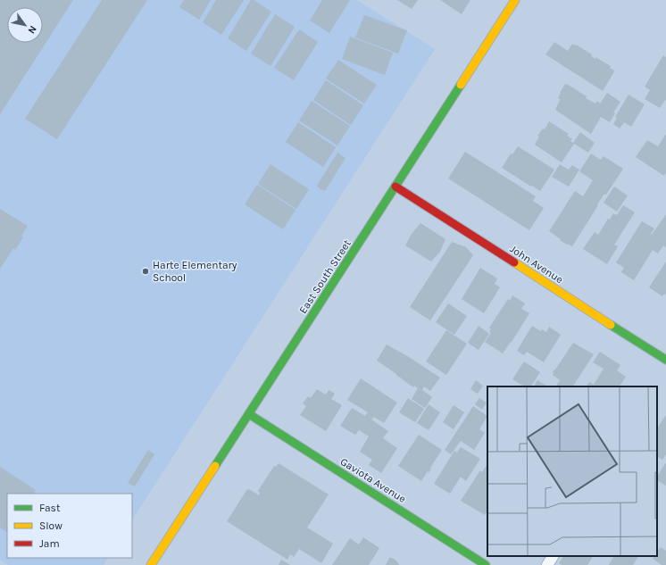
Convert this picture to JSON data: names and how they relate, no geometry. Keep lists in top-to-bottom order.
{
  "streets": {
    "main road": ["John Avenue", "East South Street", "Gaviota Avenue"]
  },
  "crossings": [
    ["John Avenue", "East South Street"],
    ["East South Street", "Gaviota Avenue"]
  ],
  "places": ["Harte Elementary School"],
  "legend": ["Fast", "Slow", "Jam"],
  "north": "bottom right"
}
